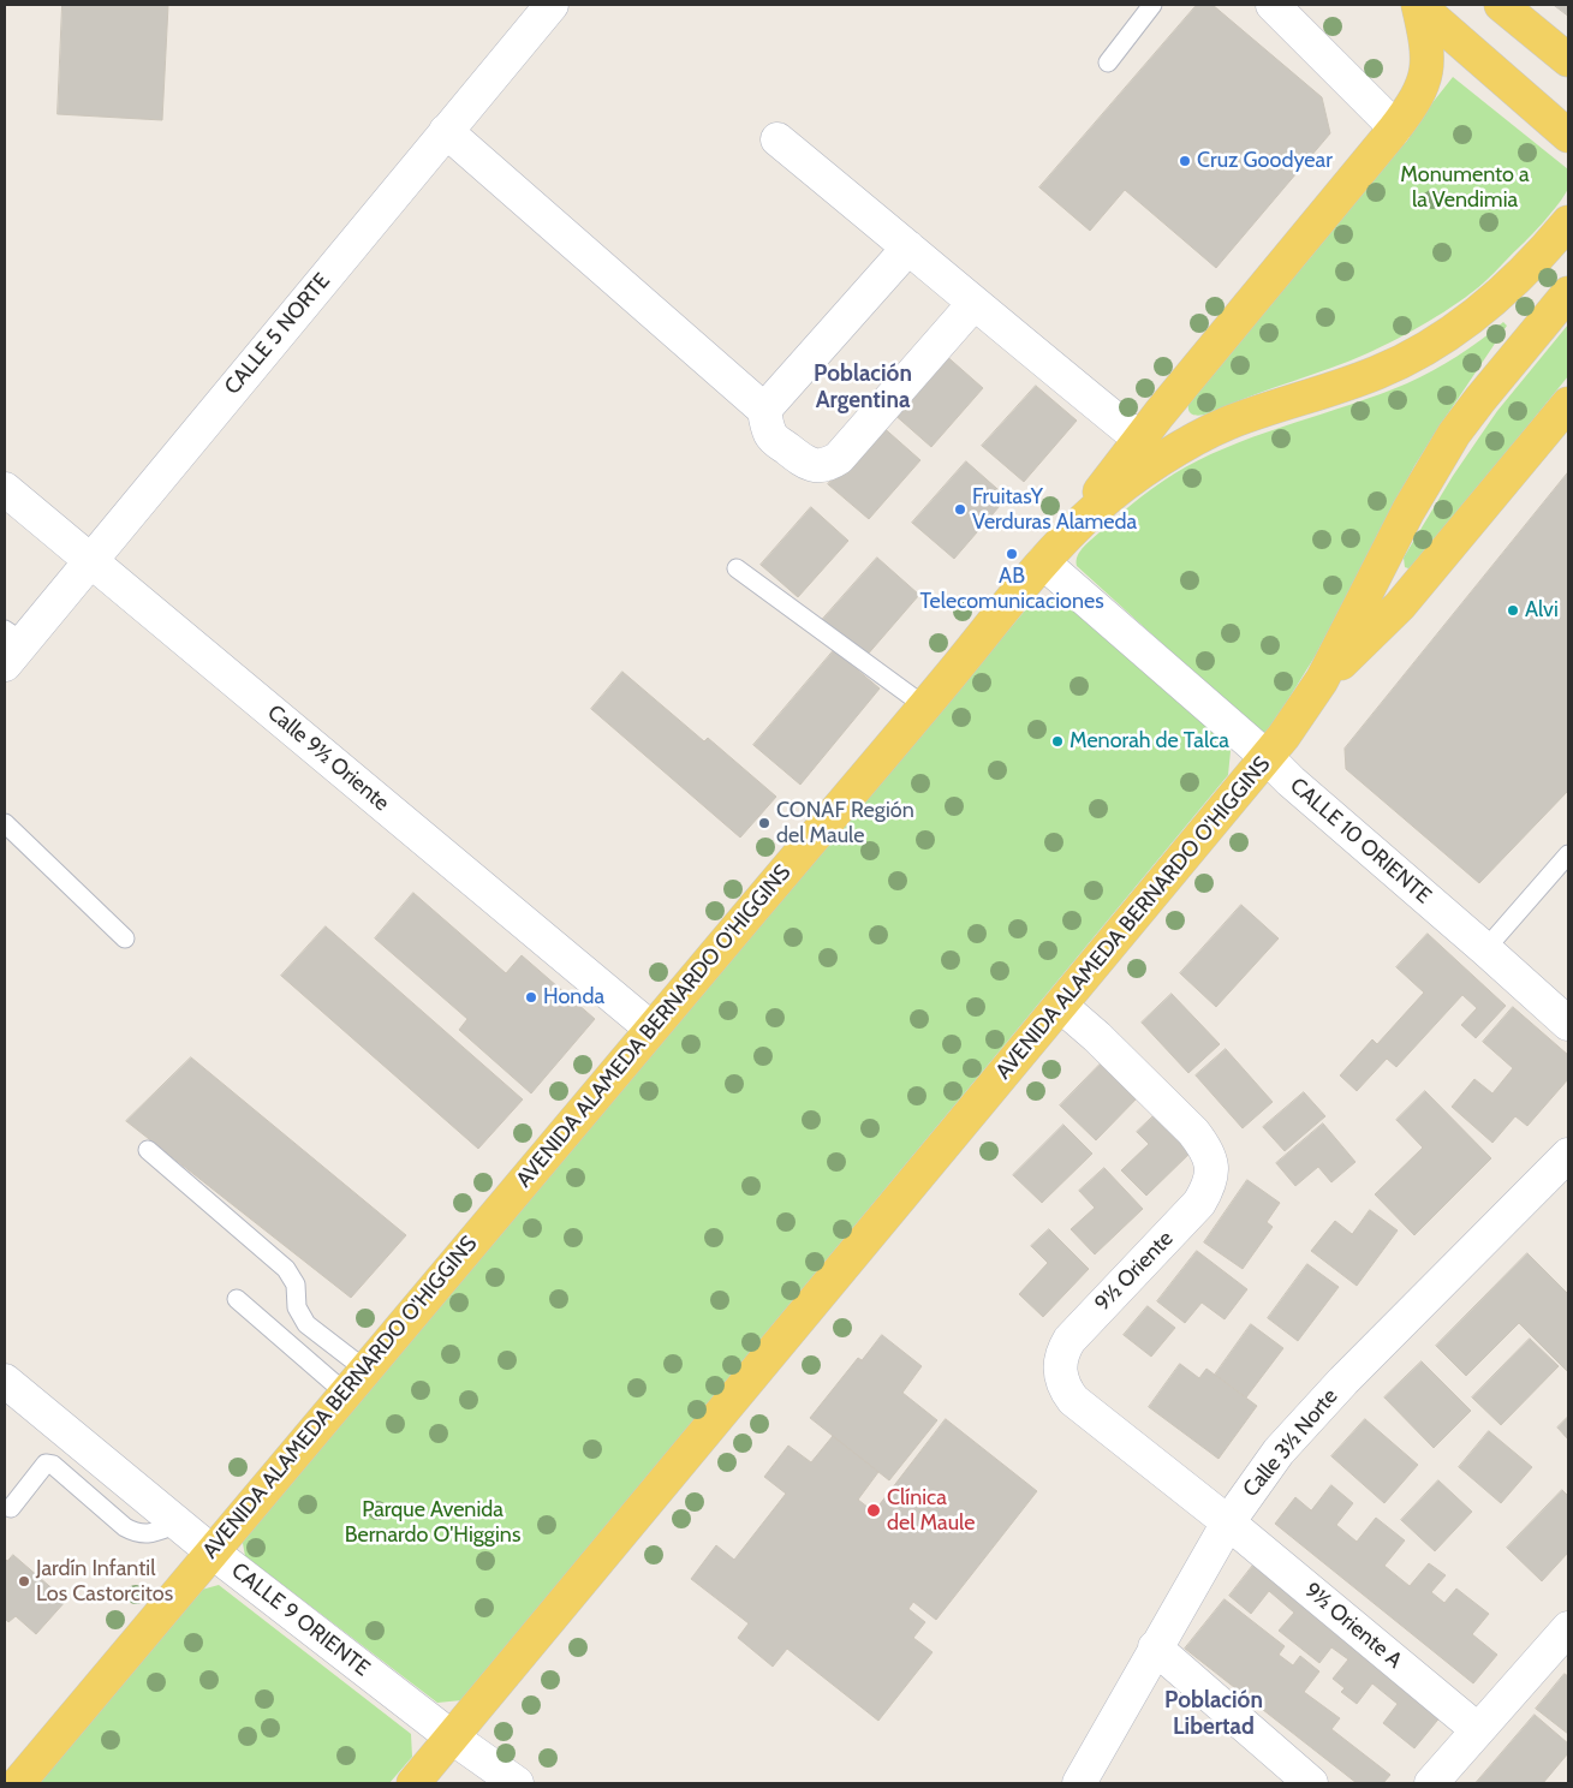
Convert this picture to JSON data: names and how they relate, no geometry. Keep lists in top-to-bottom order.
{
  "streets": {
    "main road": ["AVENIDA ALAMEDA BERNARDO O'HIGGINS"],
    "street": [
      "CALLE 5 NORTE",
      "Calle 9½ Oriente",
      "CALLE 10 ORIENTE",
      "9½ Oriente",
      "Calle 3½ Norte",
      "CALLE 9 ORIENTE",
      "9½ Oriente A"
    ]
  },
  "crossings": [
    ["CALLE 5 NORTE", "Calle 9½ Oriente"],
    ["Calle 9½ Oriente", "AVENIDA ALAMEDA BERNARDO O'HIGGINS"],
    ["CALLE 10 ORIENTE", "AVENIDA ALAMEDA BERNARDO O'HIGGINS"],
    ["AVENIDA ALAMEDA BERNARDO O'HIGGINS", "9½ Oriente"],
    ["AVENIDA ALAMEDA BERNARDO O'HIGGINS", "CALLE 9 ORIENTE"],
    ["9½ Oriente", "Calle 3½ Norte"],
    ["9½ Oriente", "9½ Oriente A"],
    ["Calle 3½ Norte", "9½ Oriente A"]
  ],
  "districts": ["Población Argentina", "Población Libertad"],
  "parks": ["Monumento a la Vendimia", "Parque Avenida Bernardo O'Higgins"],
  "places": [
    "Cruz Goodyear",
    "FruitasY Verduras Alameda",
    "AB Telecomunicaciones",
    "Alvi",
    "Menorah de Talca",
    "CONAF Región del Maule",
    "Honda",
    "Clínica del Maule",
    "Jardín Infantil Los Castorcitos"
  ]
}
